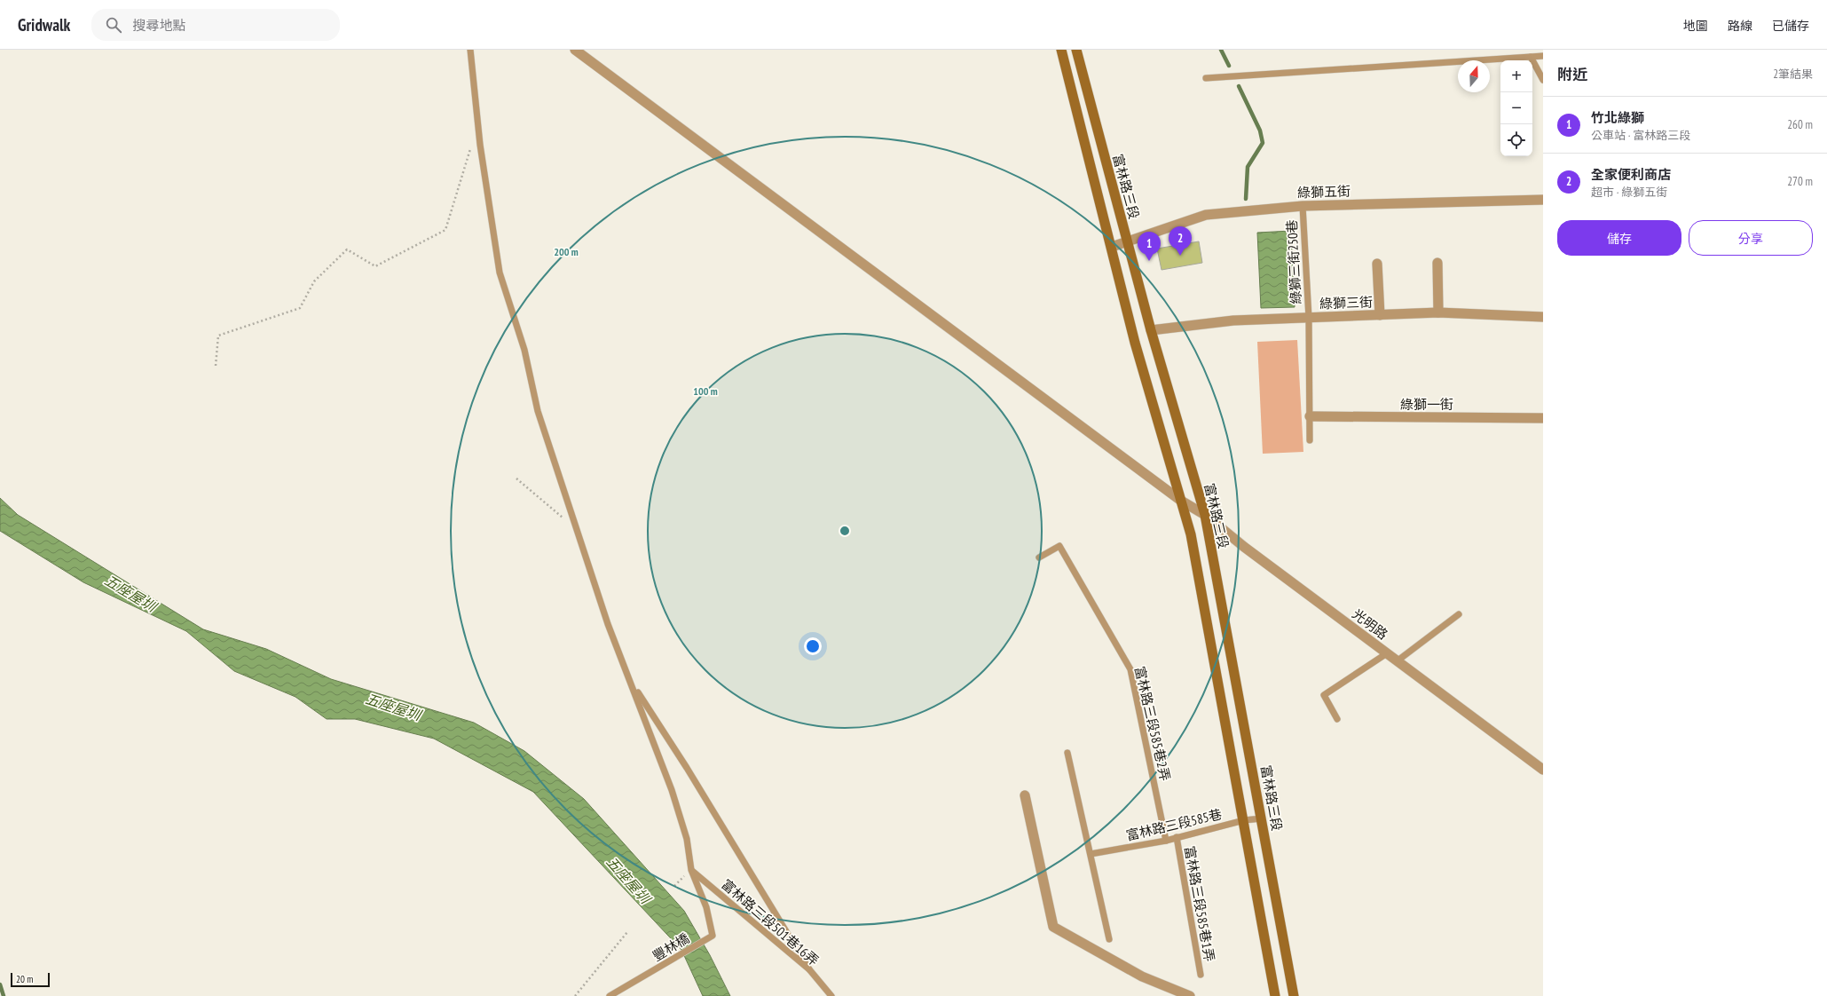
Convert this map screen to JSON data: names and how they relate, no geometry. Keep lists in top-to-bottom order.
{
  "streets": {
    "main road": ["富林路三段"],
    "street": [
      "綠獅五街",
      "綠獅三街",
      "綠獅一街",
      "光明路"
    ],
    "lane": [
      "綠獅三街250巷",
      "富林路三段585巷2弄",
      "富林路三段585巷",
      "富林路三段585巷1弄",
      "富林路三段501巷16弄",
      "豐林橋"
    ]
  },
  "crossings": [
    ["富林路三段", "綠獅五街"],
    ["富林路三段", "綠獅三街"],
    ["富林路三段", "光明路"],
    ["富林路三段", "富林路三段585巷"],
    ["綠獅五街", "綠獅三街250巷"],
    ["綠獅三街250巷", "綠獅三街"],
    ["綠獅三街250巷", "綠獅一街"],
    ["富林路三段585巷2弄", "富林路三段585巷"],
    ["富林路三段585巷", "富林路三段585巷1弄"],
    ["富林路三段501巷16弄", "豐林橋"]
  ],
  "water": ["五座屋圳"],
  "scale_bar": "20 m",
  "north": "top",
  "page": {
    "header": "Gridwalk",
    "search": "搜尋地點",
    "nav": ["地圖", "路線", "已儲存"],
    "heading": ["附近", "2筆結果"],
    "map_buttons": ["+", "−"],
    "list": [
      {
        "mark": "1",
        "name": "竹北綠獅",
        "note": "公車站 · 富林路三段",
        "value": "260 m"
      },
      {
        "mark": "2",
        "name": "全家便利商店",
        "note": "超市 · 綠獅五街",
        "value": "270 m"
      }
    ],
    "buttons": ["儲存", "分享"],
    "pins": ["2", "1"],
    "scale": "20 m"
  },
  "rings": ["200 m", "100 m"]
}
